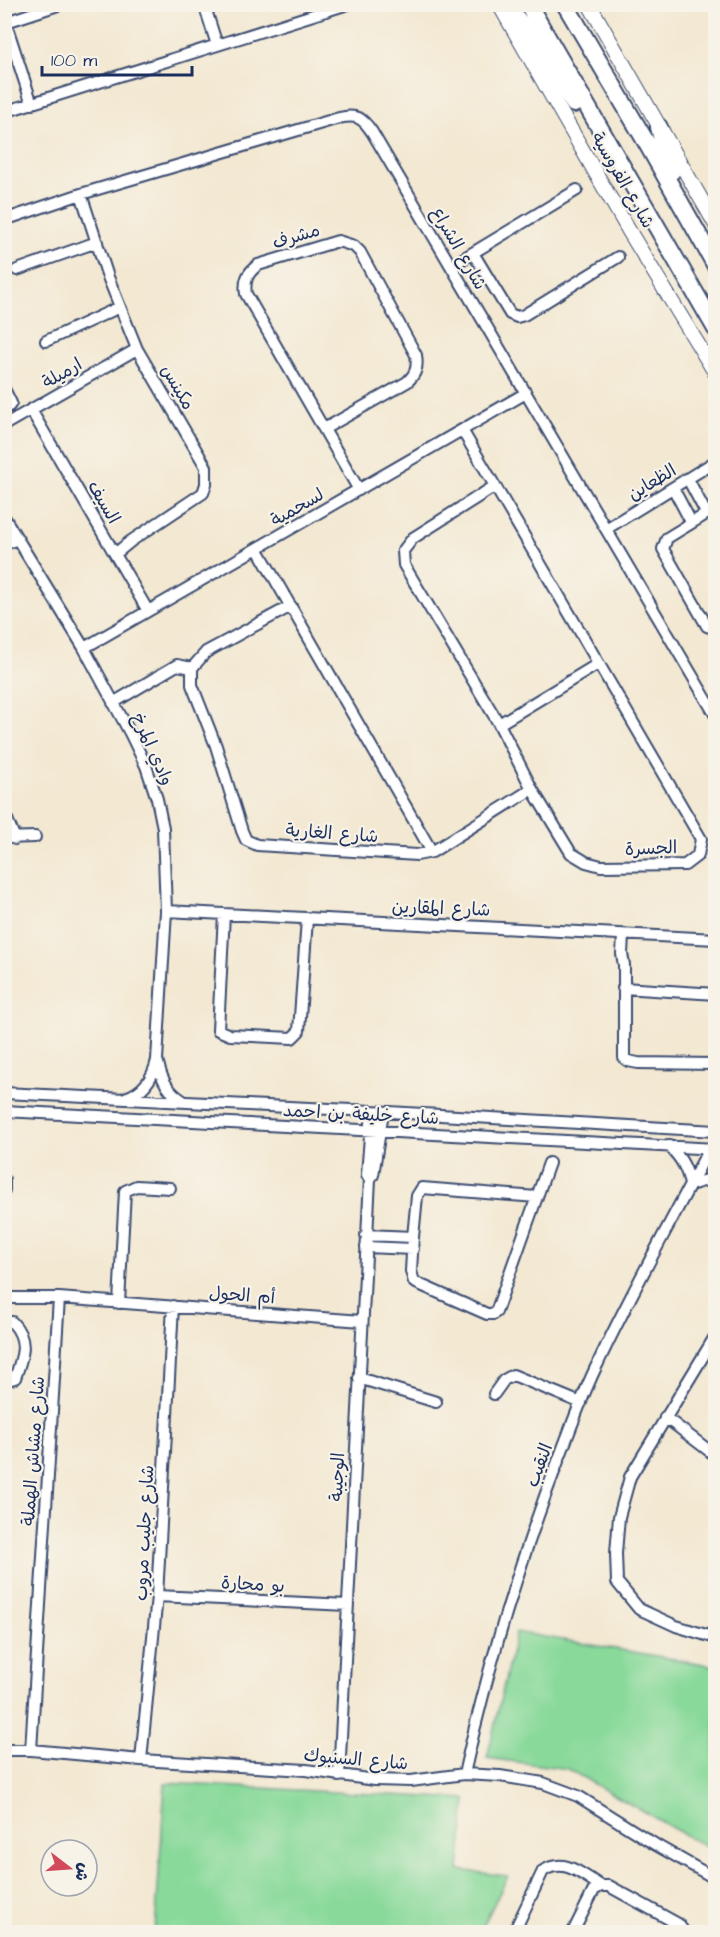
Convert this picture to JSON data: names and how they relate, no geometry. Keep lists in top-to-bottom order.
{
  "streets": {
    "highway": ["شارع الفروسية"],
    "street": [
      "مشرف",
      "شارع الشراع",
      "ارميلة",
      "مكينس",
      "الظعاين",
      "السيف",
      "لسحمية",
      "وادي المرخ",
      "شارع الغارية",
      "الجسرة",
      "شارع المقارين",
      "شارع خليفة بن احمد",
      "أم الحول",
      "شارع مشاش الهملة",
      "النقيب",
      "الوجيبة",
      "شارع جليب مروب",
      "بو محارة",
      "شارع السنبوك"
    ]
  },
  "crossings": [
    ["مشرف", "لسحمية"],
    ["شارع الشراع", "مكينس"],
    ["شارع الشراع", "الظعاين"],
    ["شارع الشراع", "لسحمية"],
    ["ارميلة", "مكينس"],
    ["ارميلة", "السيف"],
    ["مكينس", "السيف"],
    ["السيف", "لسحمية"],
    ["لسحمية", "وادي المرخ"],
    ["لسحمية", "الجسرة"],
    ["وادي المرخ", "شارع المقارين"],
    ["وادي المرخ", "شارع خليفة بن احمد"],
    ["شارع خليفة بن احمد", "النقيب"],
    ["شارع خليفة بن احمد", "الوجيبة"],
    ["أم الحول", "شارع مشاش الهملة"],
    ["أم الحول", "الوجيبة"],
    ["أم الحول", "شارع جليب مروب"],
    ["شارع مشاش الهملة", "شارع السنبوك"],
    ["النقيب", "شارع السنبوك"],
    ["الوجيبة", "بو محارة"],
    ["الوجيبة", "شارع السنبوك"],
    ["شارع جليب مروب", "بو محارة"],
    ["شارع جليب مروب", "شارع السنبوك"]
  ],
  "scale_bar": "100 m",
  "north": "right"
}
